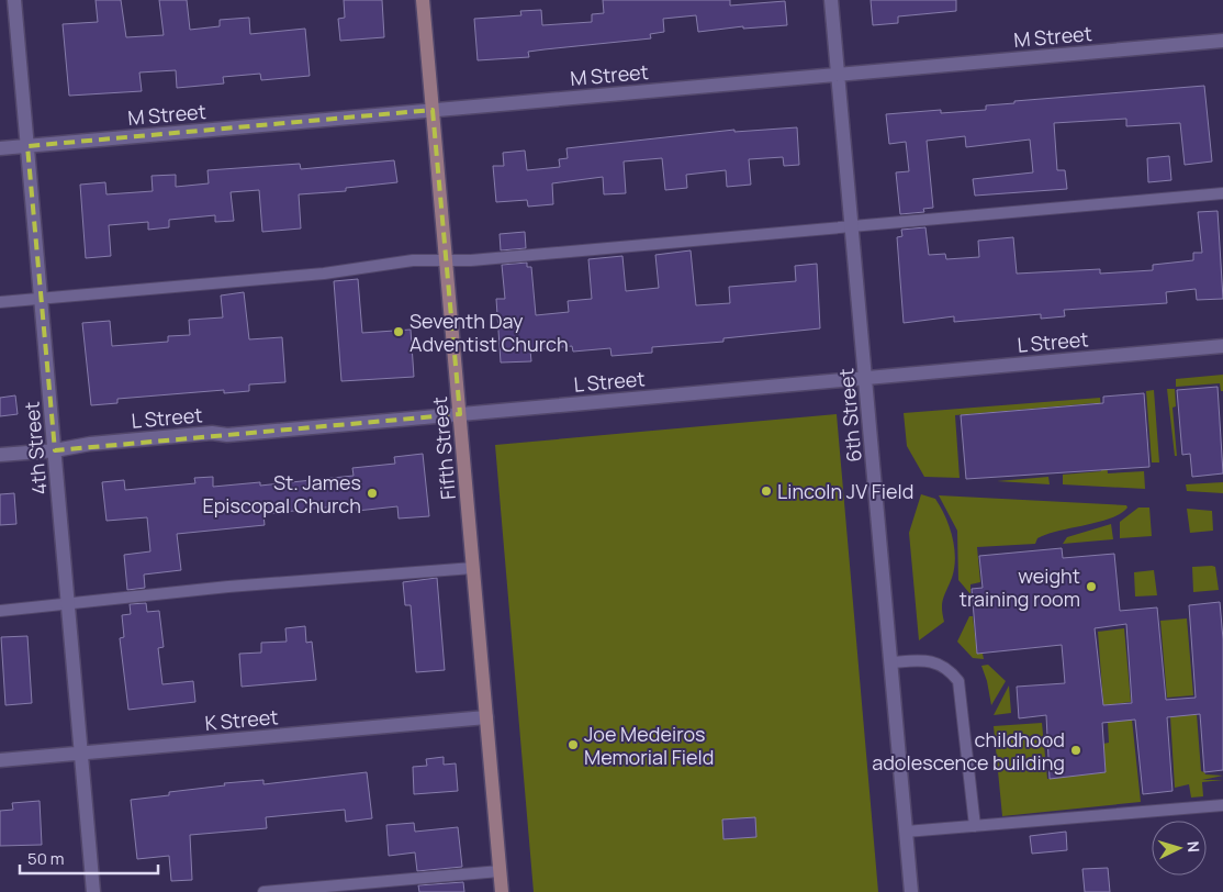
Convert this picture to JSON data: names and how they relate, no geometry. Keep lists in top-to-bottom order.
{
  "streets": {
    "street": [
      "M Street",
      "L Street",
      "6th Street",
      "4th Street",
      "Fifth Street",
      "K Street"
    ]
  },
  "crossings": [
    ["M Street", "6th Street"],
    ["M Street", "4th Street"],
    ["M Street", "Fifth Street"],
    ["L Street", "6th Street"],
    ["L Street", "4th Street"],
    ["L Street", "Fifth Street"],
    ["4th Street", "K Street"],
    ["Fifth Street", "K Street"]
  ],
  "places": [
    "Seventh Day Adventist Church",
    "Lincoln JV Field",
    "St. James Episcopal Church",
    "weight training room",
    "Joe Medeiros Memorial Field",
    "childhood adolescence building"
  ],
  "scale_bar": "50 m",
  "north": "right"
}
